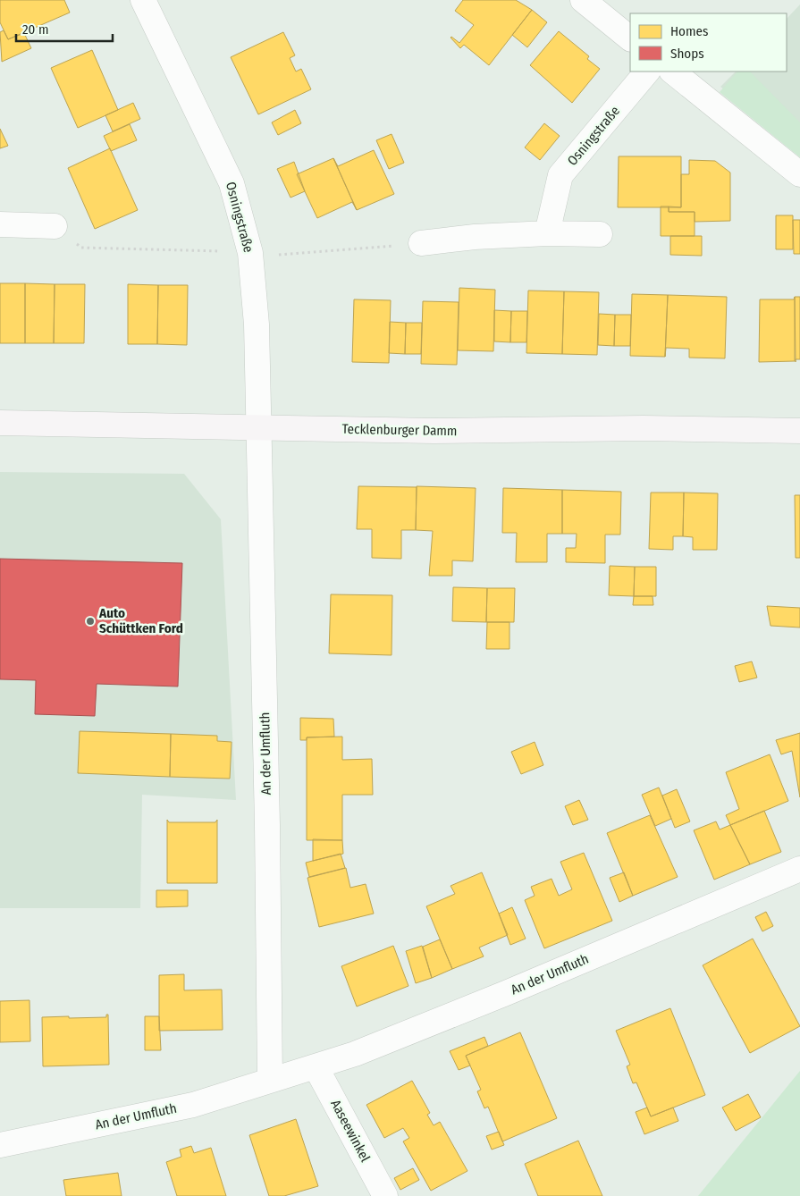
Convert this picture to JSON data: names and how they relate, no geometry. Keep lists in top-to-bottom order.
{
  "streets": {
    "main road": ["Tecklenburger Damm"],
    "street": ["Osningstraße", "An der Umfluth", "Aaseewinkel"]
  },
  "crossings": [
    ["Osningstraße", "Tecklenburger Damm"],
    ["Osningstraße", "An der Umfluth"],
    ["Tecklenburger Damm", "An der Umfluth"],
    ["An der Umfluth", "Aaseewinkel"]
  ],
  "places": ["Auto Schüttken Ford"],
  "legend": ["Homes", "Shops"],
  "scale_bar": "20 m"
}
